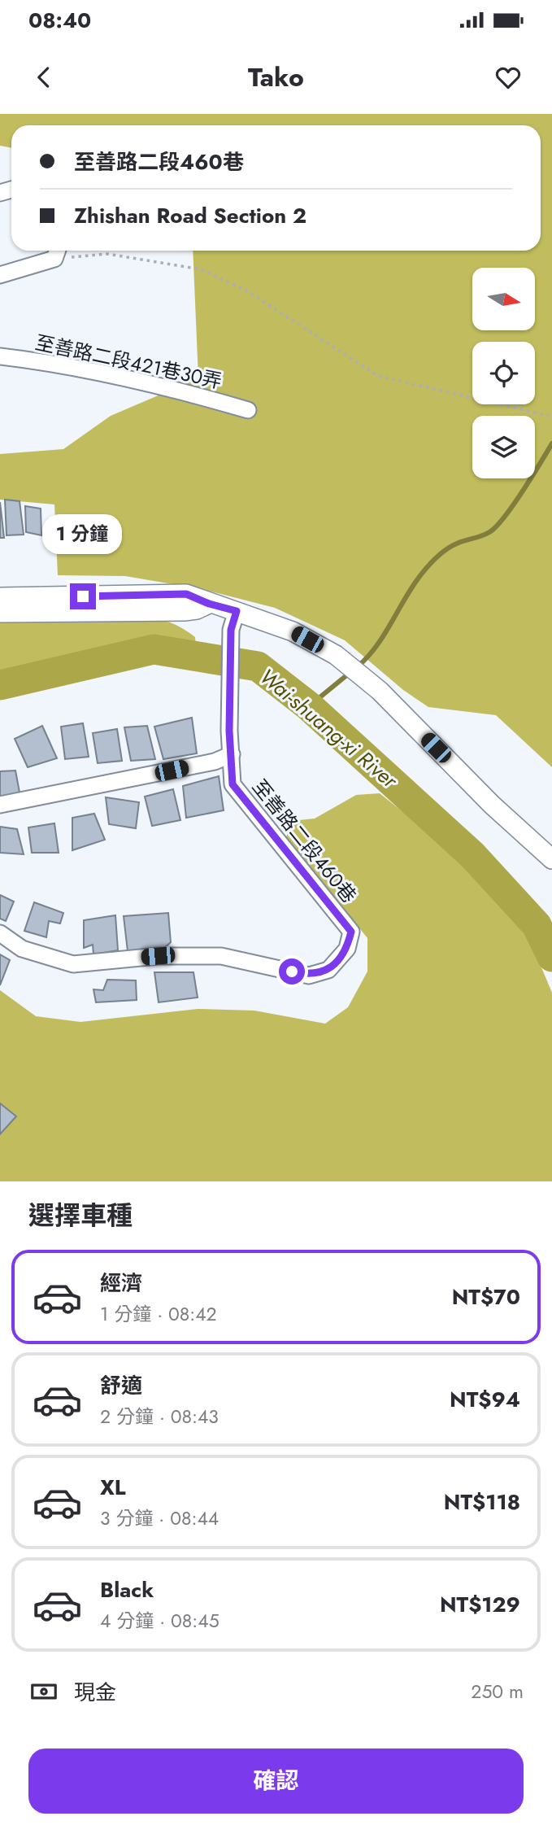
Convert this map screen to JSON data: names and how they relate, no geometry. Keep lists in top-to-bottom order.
{
  "streets": {
    "street": ["至善路二段421巷30弄", "至善路二段460巷"]
  },
  "water": ["Wai-shuang-xi River"],
  "north": "right",
  "page": {
    "status": "08:40",
    "header": "Tako",
    "banner": ["至善路二段460巷", "Zhishan Road Section 2"],
    "bubble": "1 分鐘",
    "heading": "選擇車種",
    "list": [
      {
        "name": "經濟",
        "note": "1 分鐘 · 08:42",
        "value": "NT$70"
      },
      {
        "name": "舒適",
        "note": "2 分鐘 · 08:43",
        "value": "NT$94"
      },
      {
        "name": "XL",
        "note": "3 分鐘 · 08:44",
        "value": "NT$118"
      },
      {
        "name": "Black",
        "note": "4 分鐘 · 08:45",
        "value": "NT$129"
      }
    ],
    "pay": ["現金", "250 m"],
    "buttons": "確認"
  }
}
